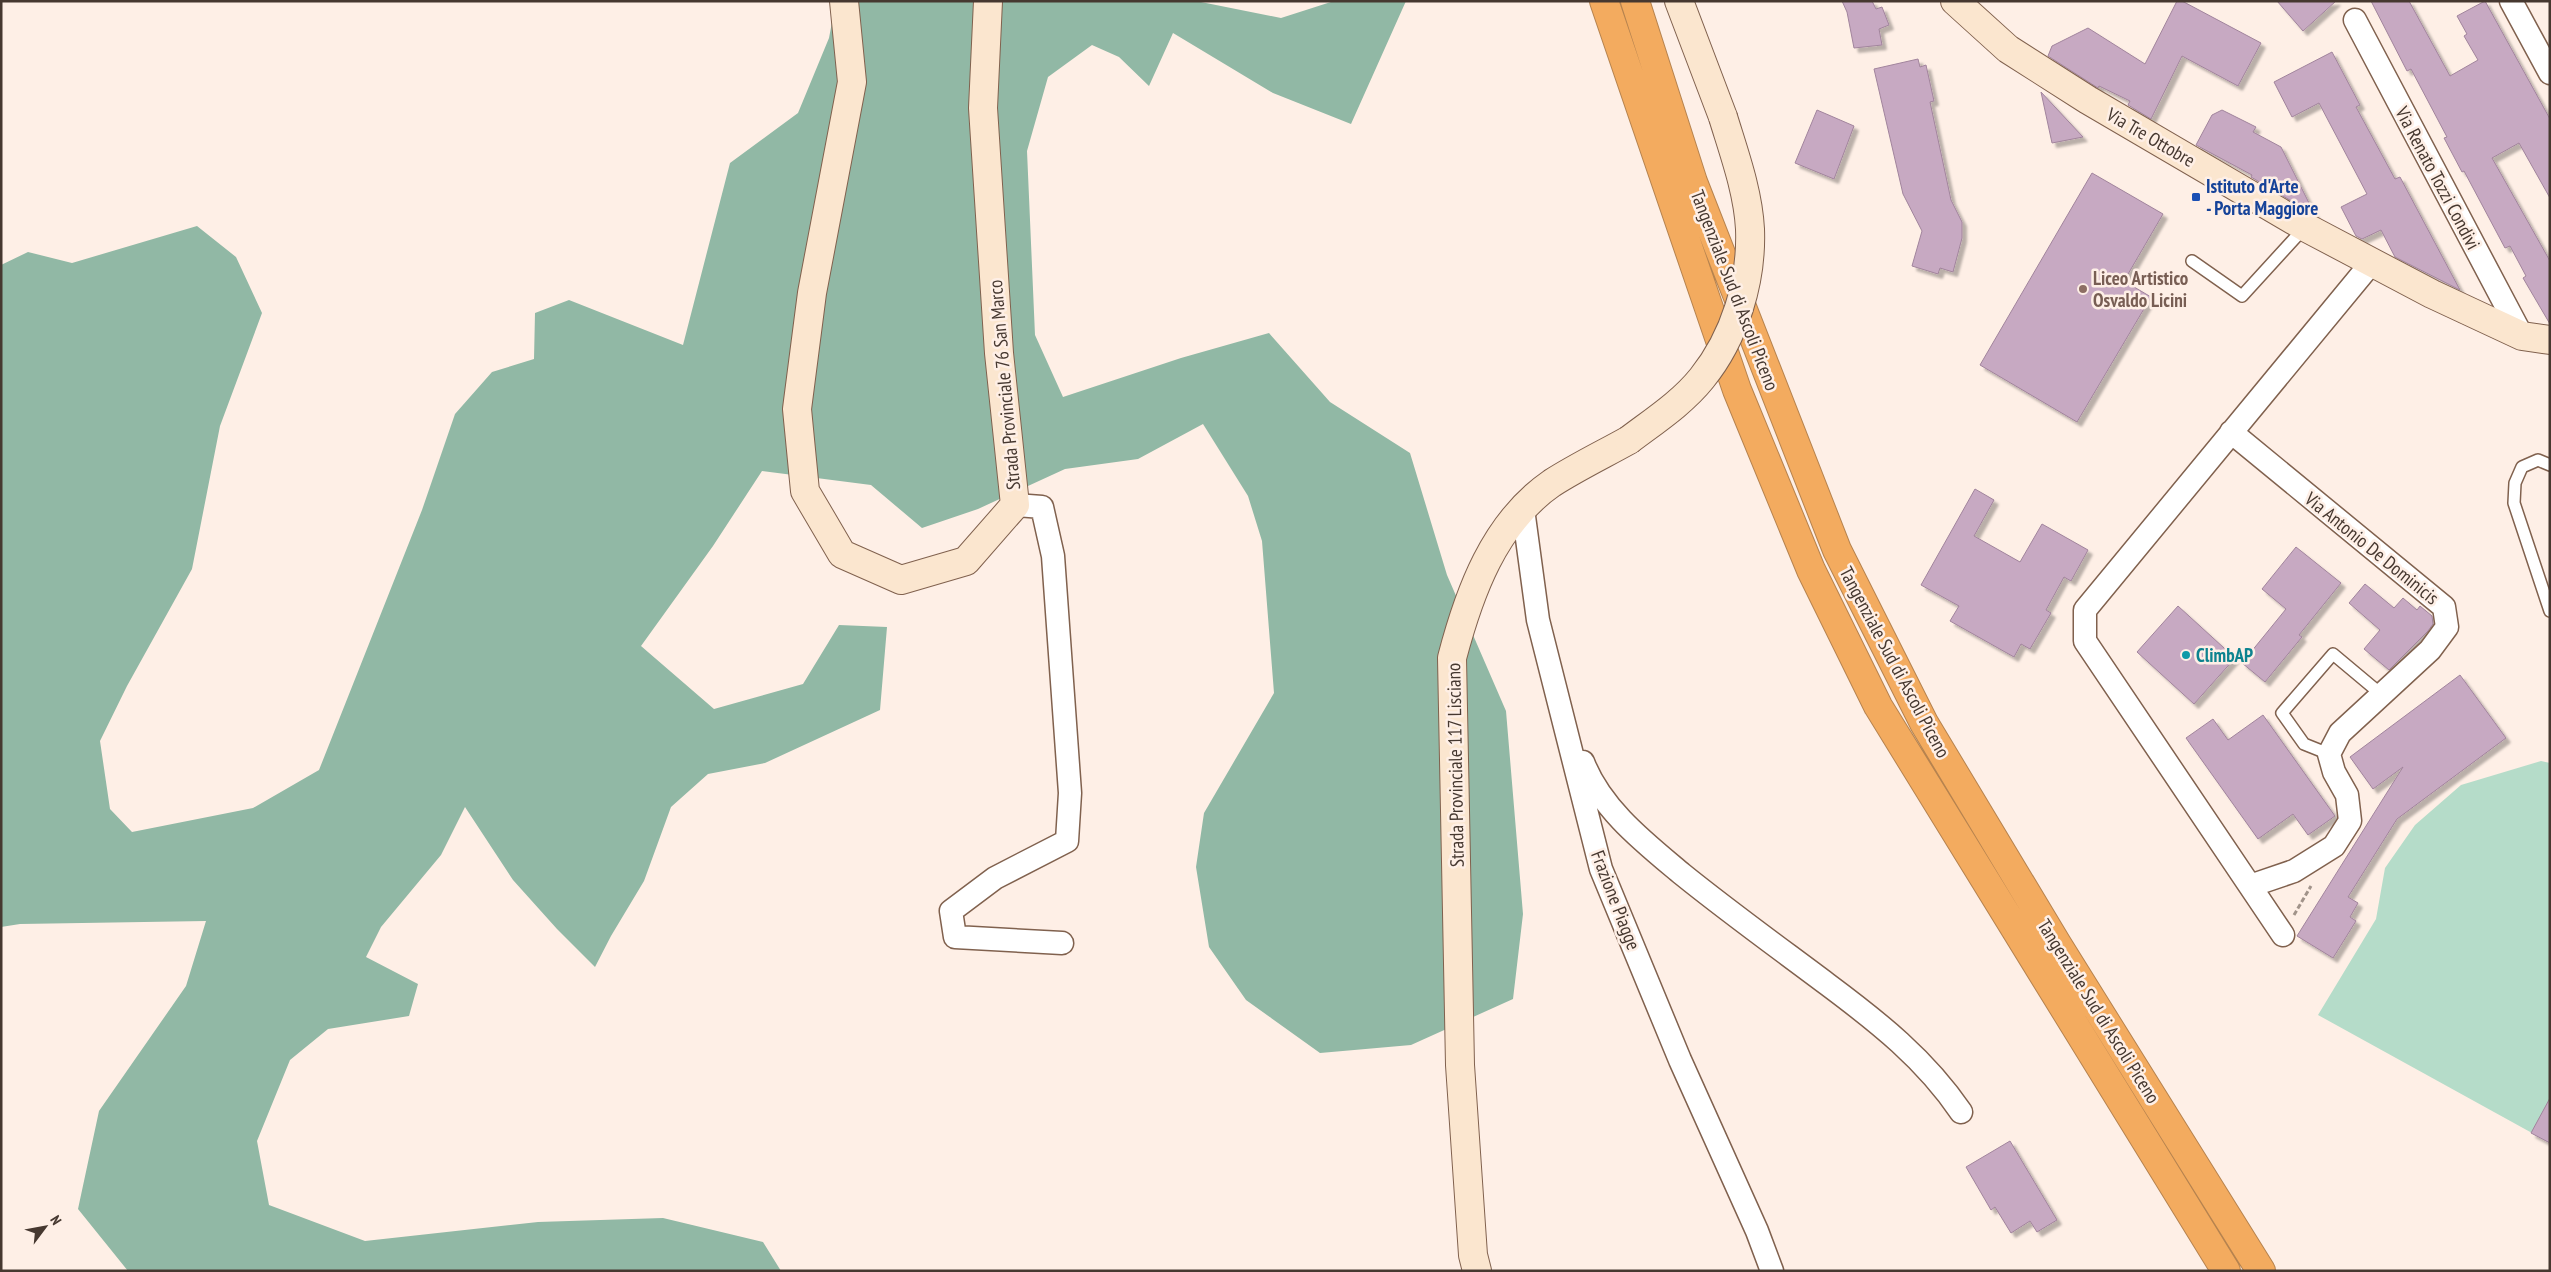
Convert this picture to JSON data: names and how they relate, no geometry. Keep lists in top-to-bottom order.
{
  "streets": {
    "highway": ["Tangenziale Sud di Ascoli Piceno"],
    "street": [
      "Via Tre Ottobre",
      "Via Renato Tozzi Condivi",
      "Strada Provinciale 76 San Marco",
      "Via Antonio De Dominicis",
      "Strada Provinciale 117 Lisciano",
      "Frazione Piagge"
    ]
  },
  "crossings": [
    ["Via Tre Ottobre", "Via Renato Tozzi Condivi"],
    ["Strada Provinciale 117 Lisciano", "Frazione Piagge"]
  ],
  "places": {
    "transit": ["Istituto d'Arte - Porta Maggiore"],
    "other": ["Liceo Artistico Osvaldo Licini", "ClimbAP"]
  },
  "north": "top right"
}
